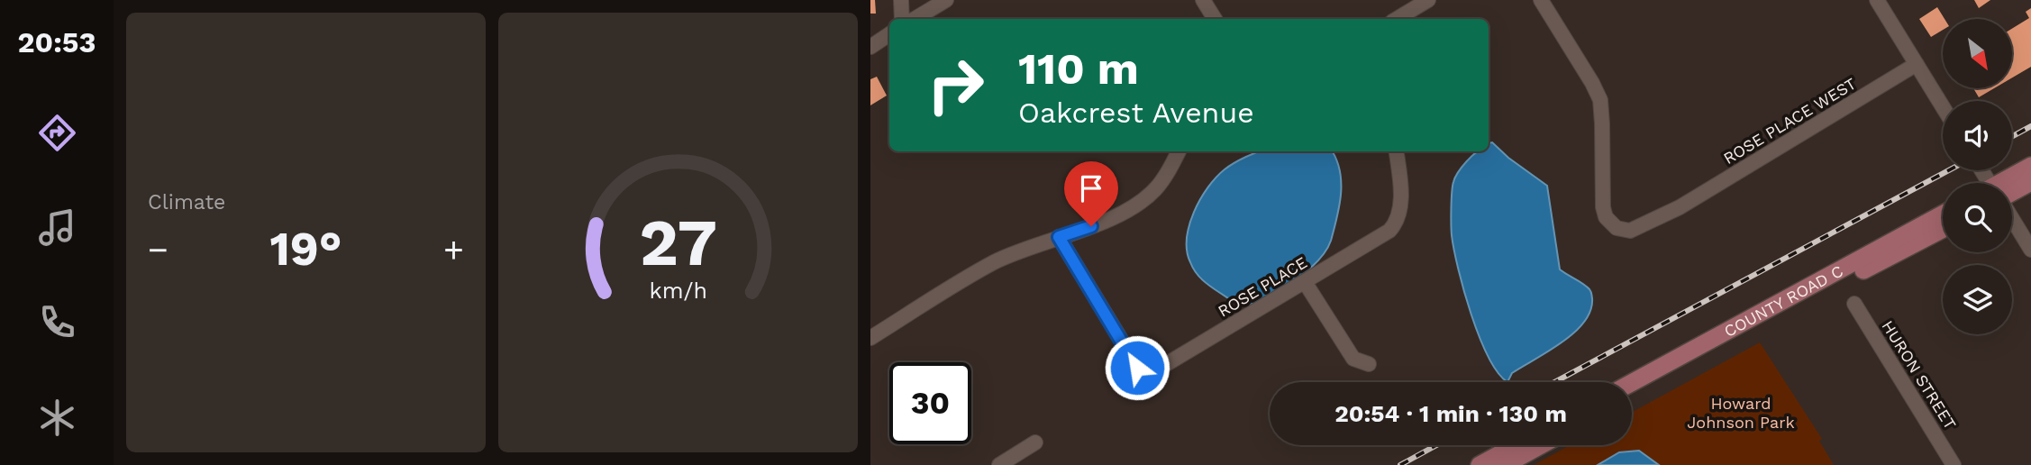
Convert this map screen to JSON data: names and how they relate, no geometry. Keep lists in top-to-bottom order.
{
  "streets": {
    "main road": ["COUNTY ROAD C"],
    "street": ["ROSE PLACE WEST", "ROSE PLACE", "HURON STREET"]
  },
  "parks": ["Howard Johnson Park"],
  "north": "bottom right",
  "page": {
    "tabs": "20:53",
    "tile": "Climate",
    "turn": ["110 m", "Oakcrest Avenue"],
    "heat": ["−", "19°", "+"],
    "limit": "30",
    "trip": "20:54 · 1 min · 130 m",
    "gauge": ["27", "km/h"]
  }
}
